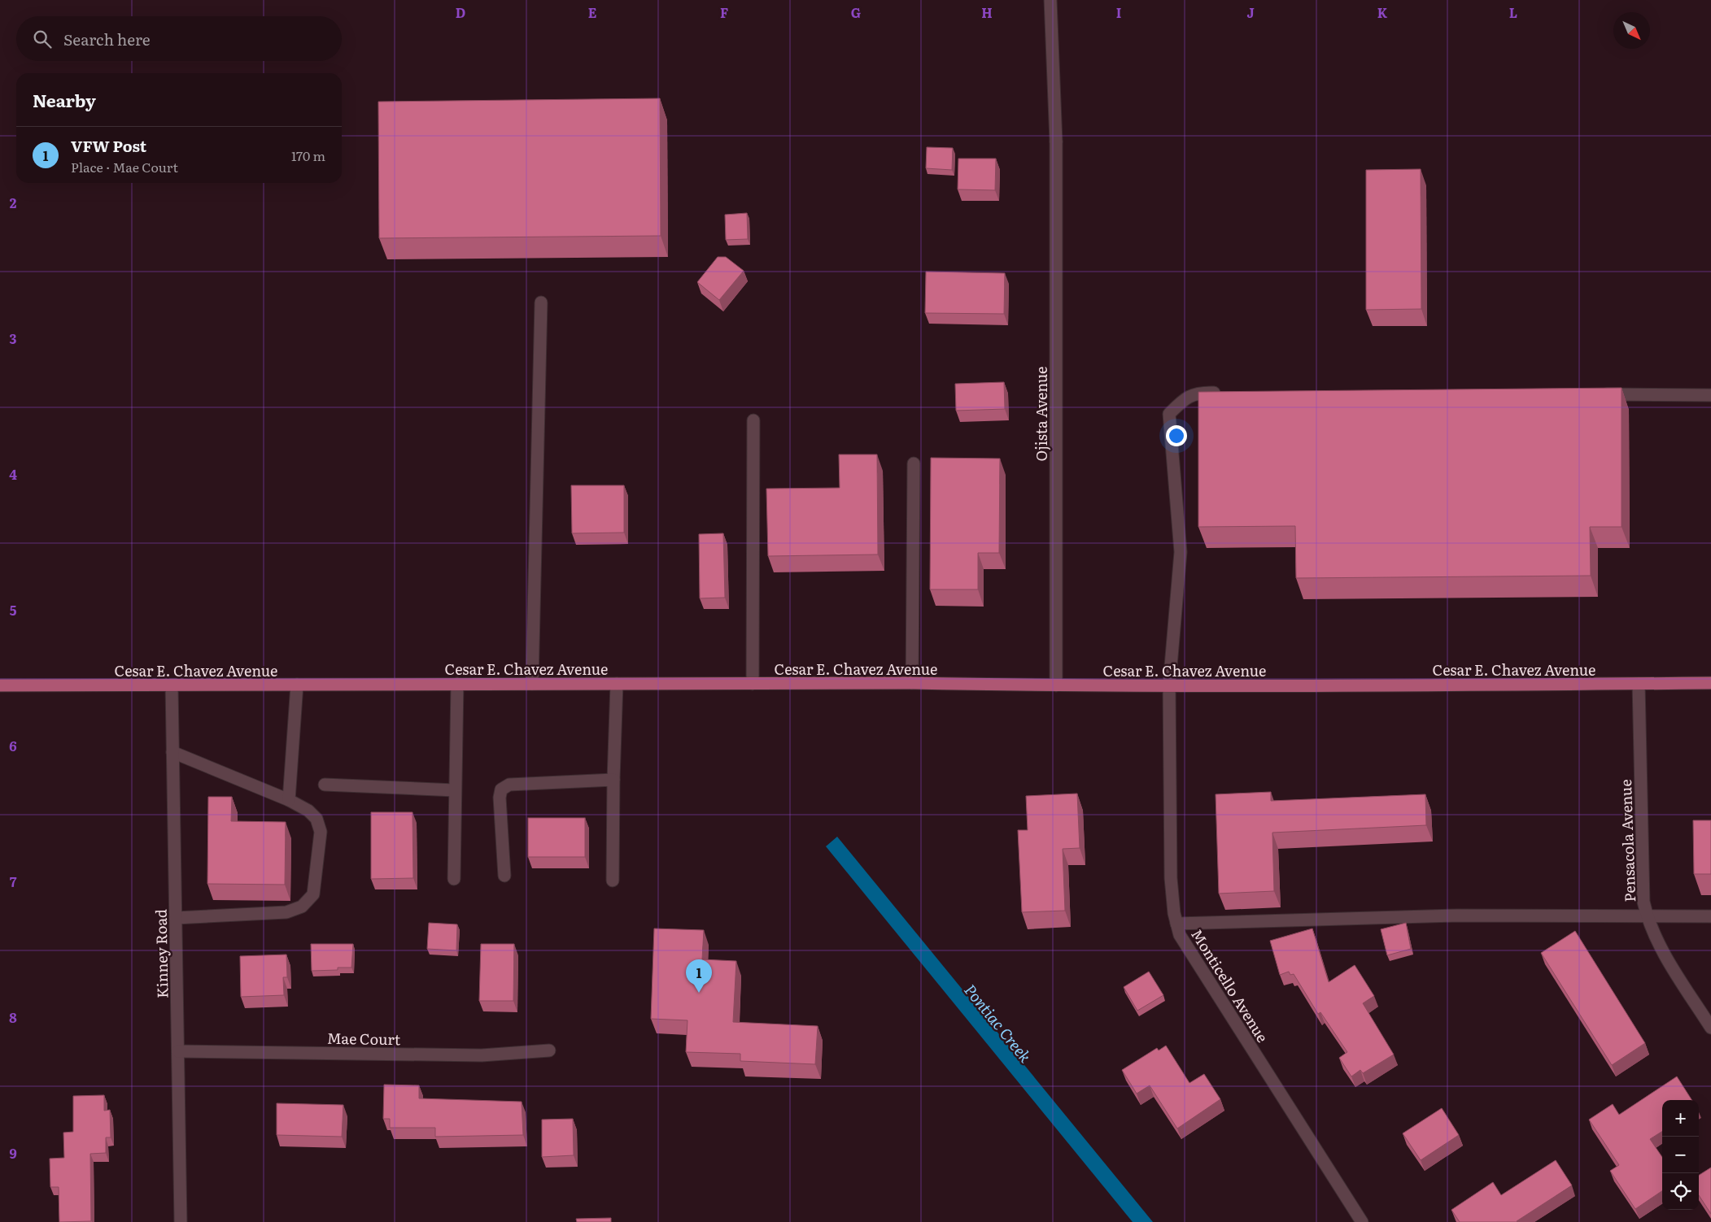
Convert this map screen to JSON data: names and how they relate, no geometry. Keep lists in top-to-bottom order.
{
  "streets": {
    "main road": ["Cesar E. Chavez Avenue"],
    "street": [
      "Ojista Avenue",
      "Pensacola Avenue",
      "Kinney Road",
      "Monticello Avenue",
      "Mae Court"
    ]
  },
  "crossings": [
    ["Ojista Avenue", "Cesar E. Chavez Avenue"],
    ["Cesar E. Chavez Avenue", "Pensacola Avenue"],
    ["Cesar E. Chavez Avenue", "Kinney Road"],
    ["Cesar E. Chavez Avenue", "Monticello Avenue"],
    ["Kinney Road", "Mae Court"]
  ],
  "water": ["Pontiac Creek"],
  "north": "bottom right",
  "page": {
    "search": "Search here",
    "heading": "Nearby",
    "list": [
      {
        "mark": "1",
        "name": "VFW Post",
        "note": "Place · Mae Court",
        "value": "170 m"
      }
    ],
    "pins": "1",
    "map_buttons": ["+", "−"]
  },
  "grid": {
    "columns": [
      "D",
      "E",
      "F",
      "G",
      "H",
      "I",
      "J",
      "K",
      "L"
    ],
    "rows": [
      "2",
      "3",
      "4",
      "5",
      "6",
      "7",
      "8",
      "9"
    ]
  }
}
